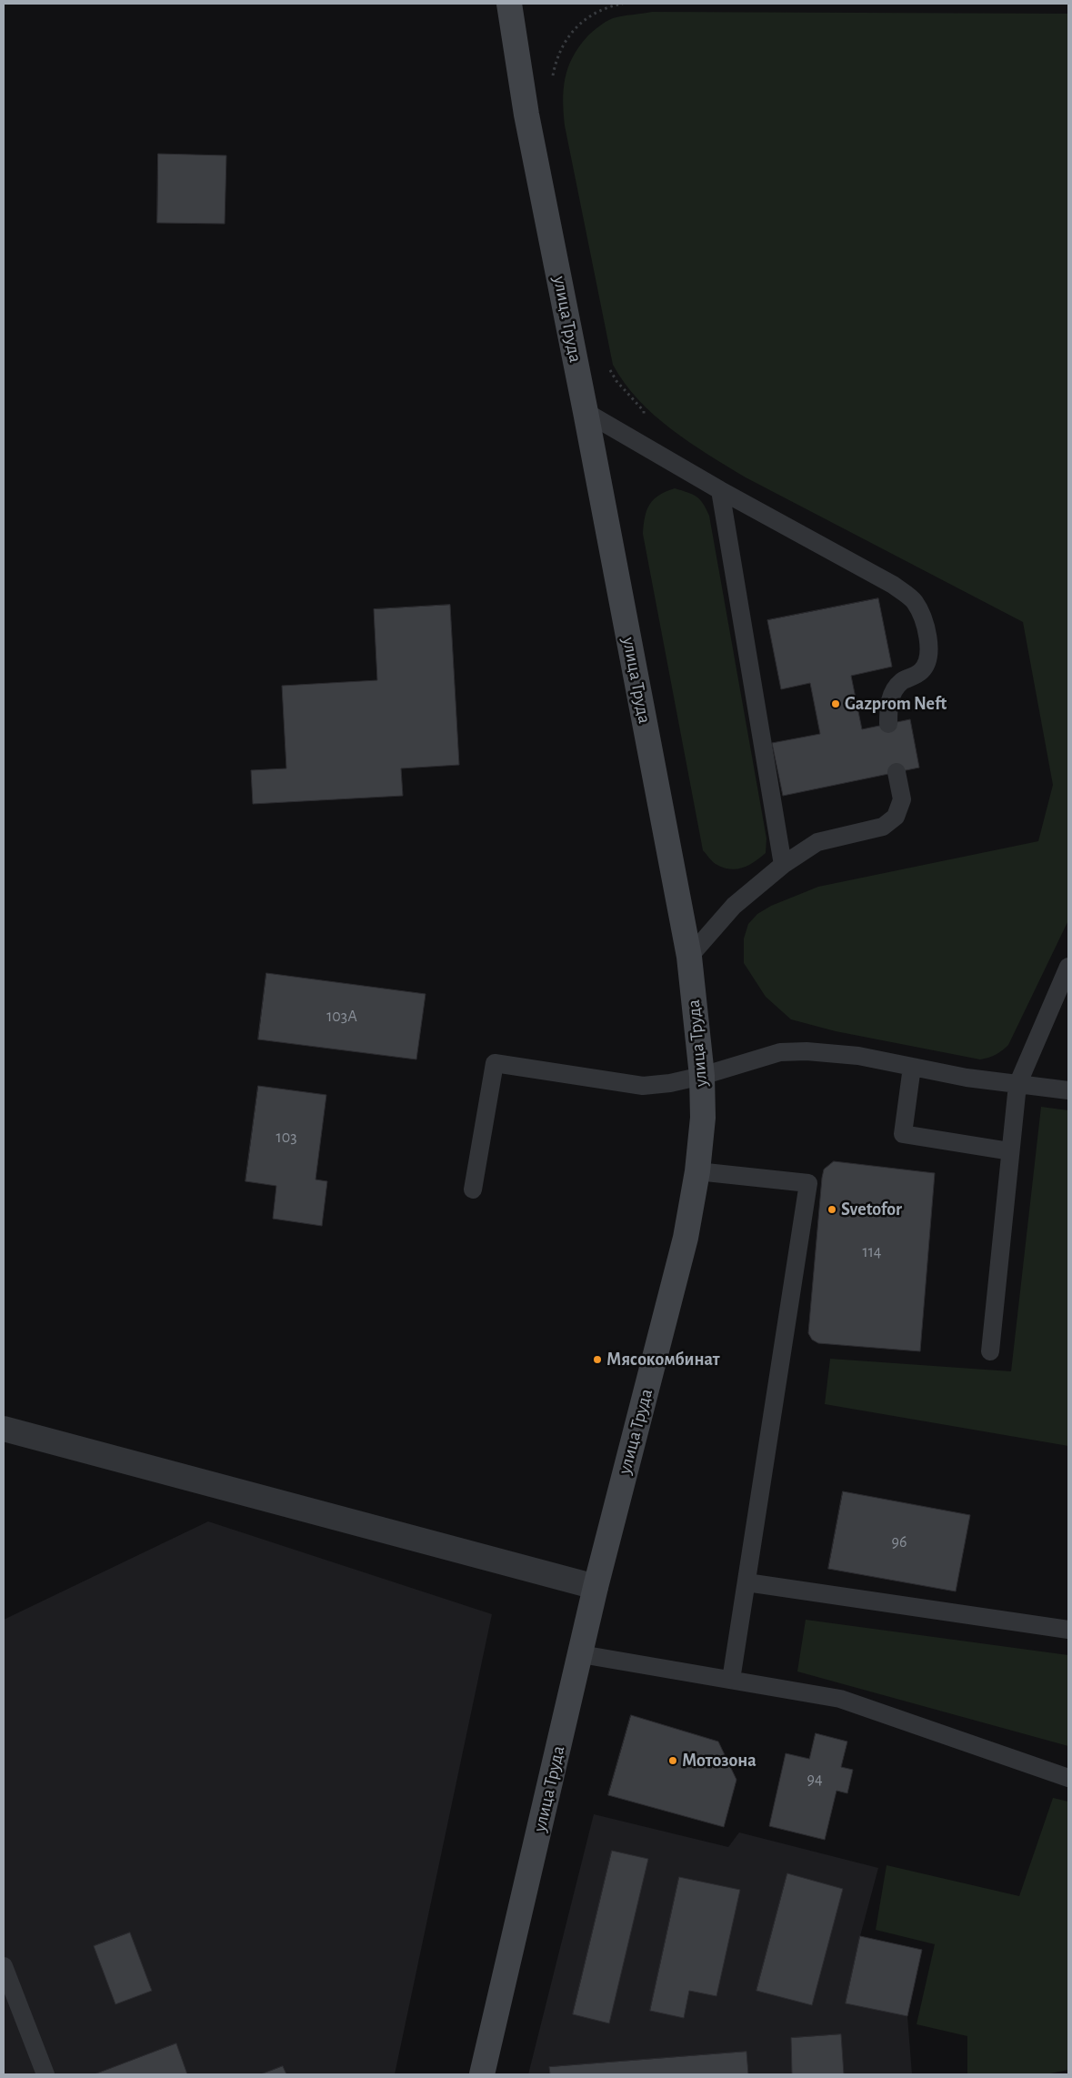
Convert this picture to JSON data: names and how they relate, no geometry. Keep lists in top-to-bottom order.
{
  "streets": {
    "street": ["улица Труда"]
  },
  "places": [
    "Gazprom Neft",
    "Svetofor",
    "Мясокомбинат",
    "Мотозона"
  ],
  "house_numbers": [
    "103А",
    "103",
    "114",
    "96",
    "94"
  ]
}
